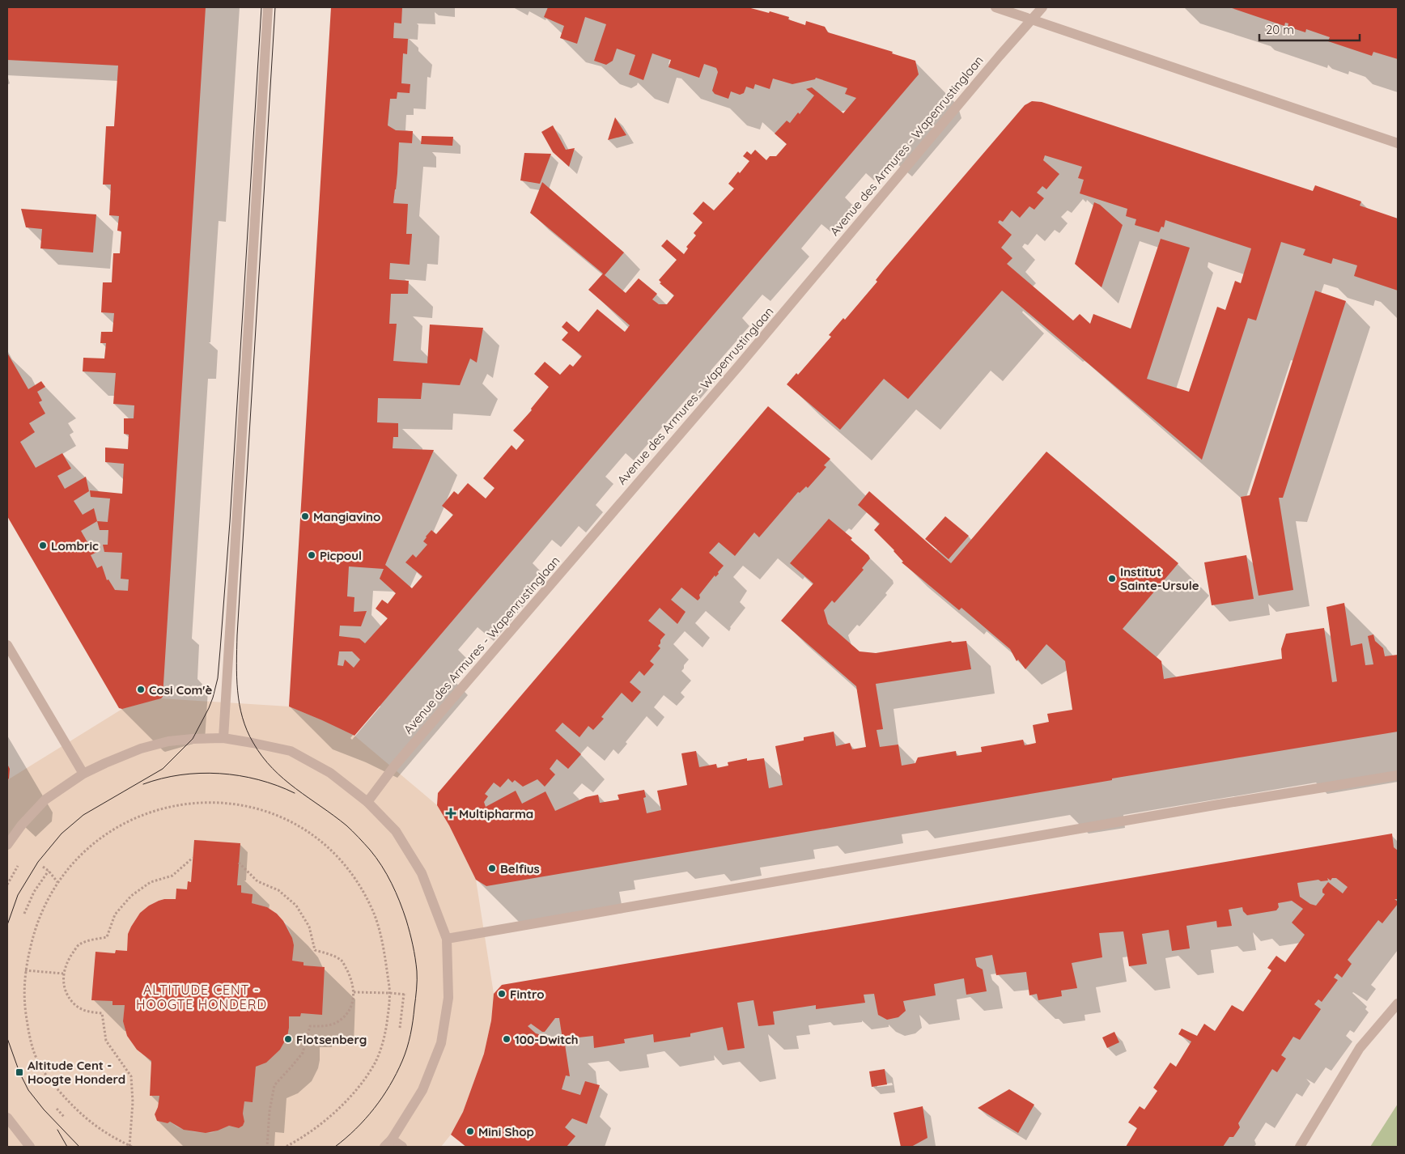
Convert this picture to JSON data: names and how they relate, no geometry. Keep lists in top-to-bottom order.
{
  "streets": {
    "street": ["Avenue des Armures - Wapenrustinglaan"]
  },
  "districts": ["ALTITUDE CENT - HOOGTE HONDERD"],
  "places": {
    "other": [
      "Mangiavino",
      "Lombric",
      "Picpoul",
      "Institut Sainte-Ursule",
      "Cosi Com'è",
      "Belfius",
      "Fintro",
      "Flotsenberg",
      "100-Dwitch",
      "Mini Shop"
    ],
    "health": ["Multipharma"],
    "transit": ["Altitude Cent - Hoogte Honderd"]
  },
  "scale_bar": "20 m"
}
